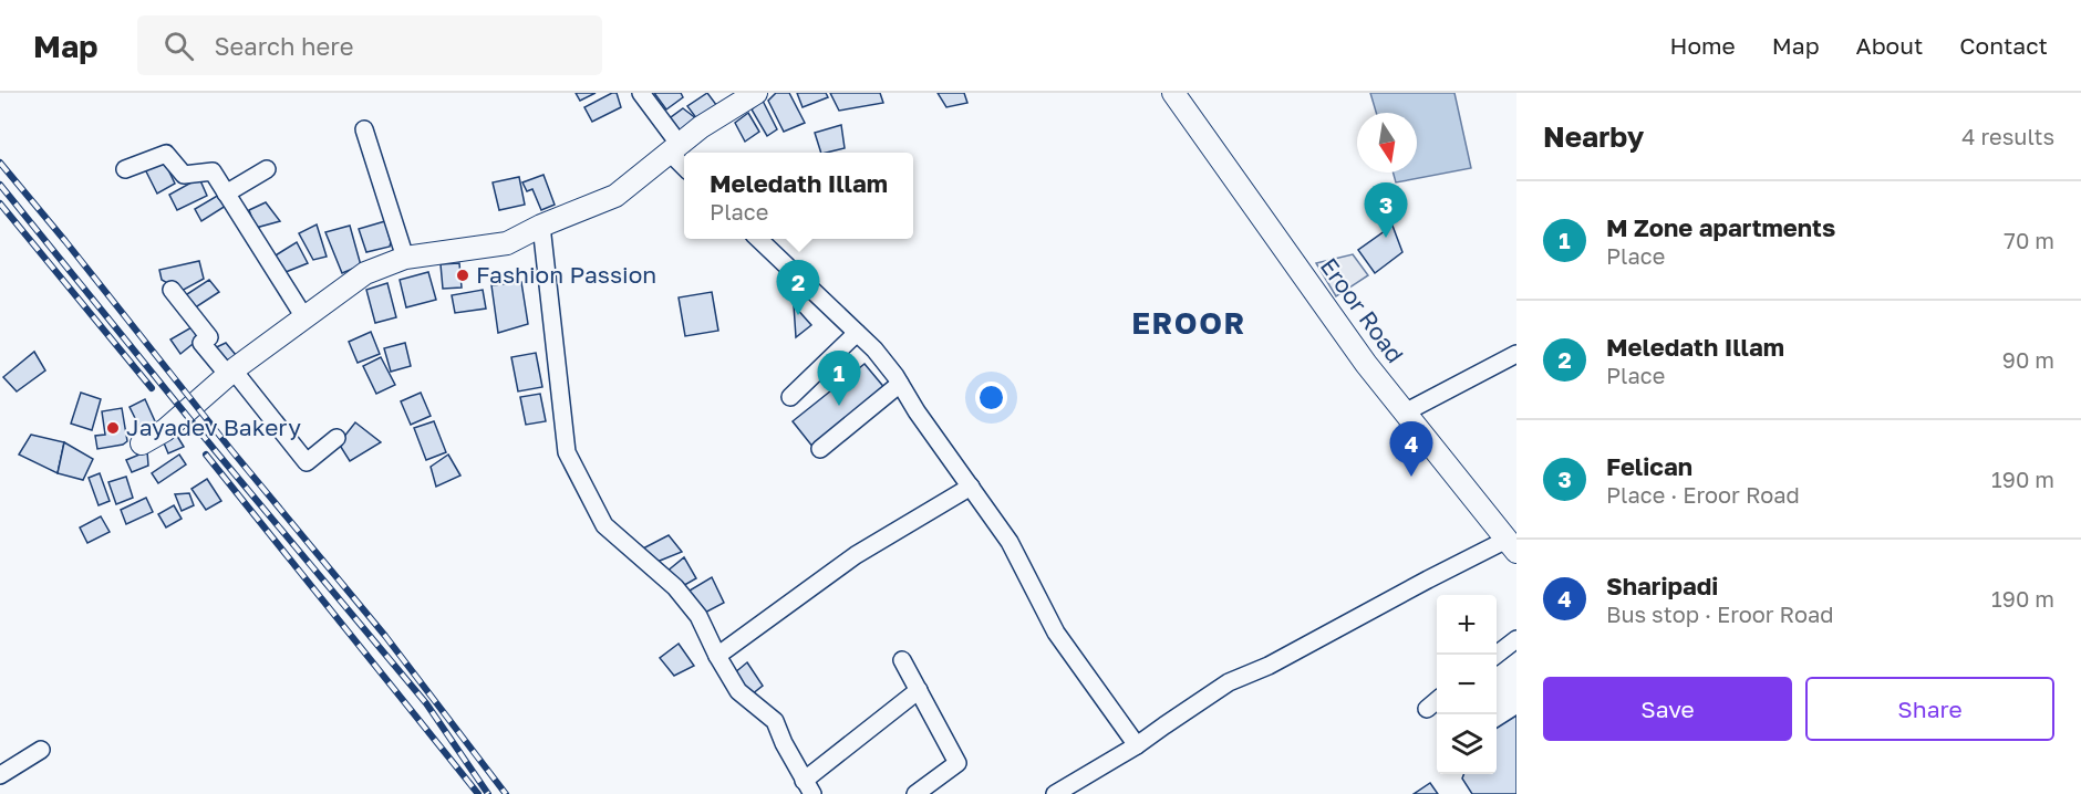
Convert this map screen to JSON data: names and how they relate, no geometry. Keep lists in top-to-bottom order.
{
  "streets": {
    "main road": ["Eroor Road"]
  },
  "districts": ["EROOR"],
  "places": ["Fashion Passion", "Jayadev Bakery"],
  "north": "bottom",
  "page": {
    "header": "Map",
    "search": "Search here",
    "nav": [
      "Home",
      "Map",
      "About",
      "Contact"
    ],
    "heading": ["Nearby", "4 results"],
    "popup": ["Meledath Illam", "Place"],
    "list": [
      {
        "mark": "1",
        "name": "M Zone apartments",
        "note": "Place",
        "value": "70 m"
      },
      {
        "mark": "2",
        "name": "Meledath Illam",
        "note": "Place",
        "value": "90 m"
      },
      {
        "mark": "3",
        "name": "Felican",
        "note": "Place · Eroor Road",
        "value": "190 m"
      },
      {
        "mark": "4",
        "name": "Sharipadi",
        "note": "Bus stop · Eroor Road",
        "value": "190 m"
      }
    ],
    "pins": [
      "3",
      "2",
      "1",
      "4"
    ],
    "map_buttons": ["+", "−"],
    "buttons": ["Save", "Share"]
  }
}
